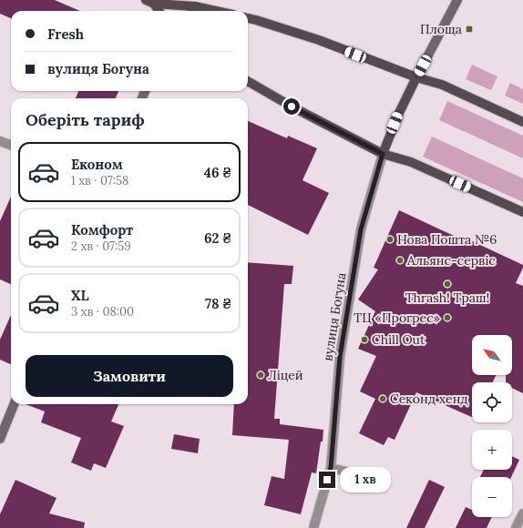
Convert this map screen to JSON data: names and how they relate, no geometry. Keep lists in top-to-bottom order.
{
  "streets": {
    "street": ["вулиця Богуна"]
  },
  "places": {
    "transit": ["Площа"],
    "other": [
      "Нова Пошта №6",
      "Альянс-сервіс",
      "Thrash! Траш!",
      "ТЦ «Прогрес»",
      "Chill Out",
      "Ліцей",
      "Секонд хенд"
    ]
  },
  "north": "top left",
  "page": {
    "banner": ["Fresh", "вулиця Богуна"],
    "heading": "Оберіть тариф",
    "list": [
      {
        "name": "Економ",
        "note": "1 хв · 07:58",
        "value": "46 ₴"
      },
      {
        "name": "Комфорт",
        "note": "2 хв · 07:59",
        "value": "62 ₴"
      },
      {
        "name": "XL",
        "note": "3 хв · 08:00",
        "value": "78 ₴"
      }
    ],
    "map_buttons": ["+", "−"],
    "buttons": "Замовити",
    "bubble": "1 хв"
  }
}
